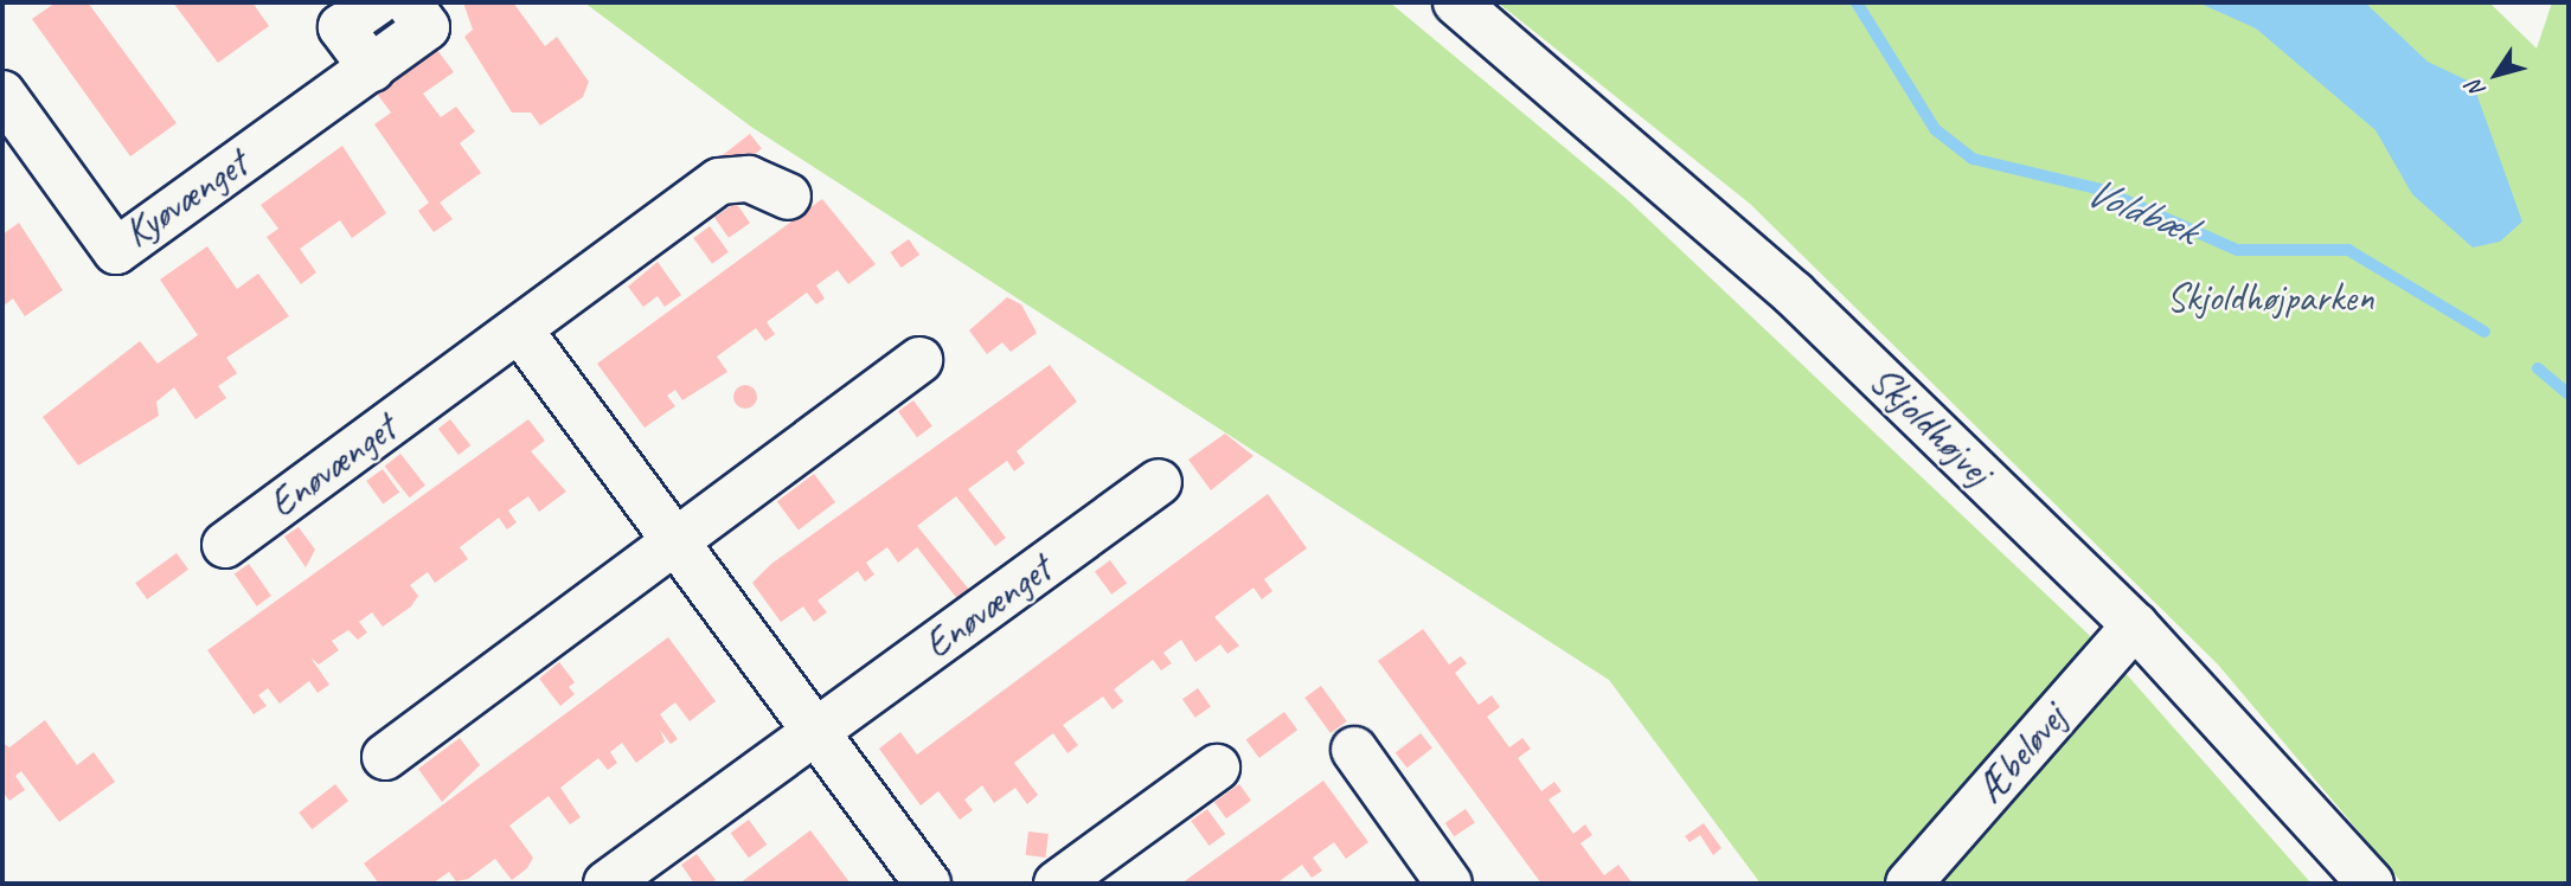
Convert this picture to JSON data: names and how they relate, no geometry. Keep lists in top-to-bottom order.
{
  "streets": {
    "street": [
      "Kyøvænget",
      "Skjoldhøjvej",
      "Enøvænget",
      "Æbeløvej"
    ]
  },
  "crossings": [
    ["Skjoldhøjvej", "Æbeløvej"]
  ],
  "water": ["Voldbæk"],
  "parks": ["Skjoldhøjparken"],
  "north": "bottom left"
}
